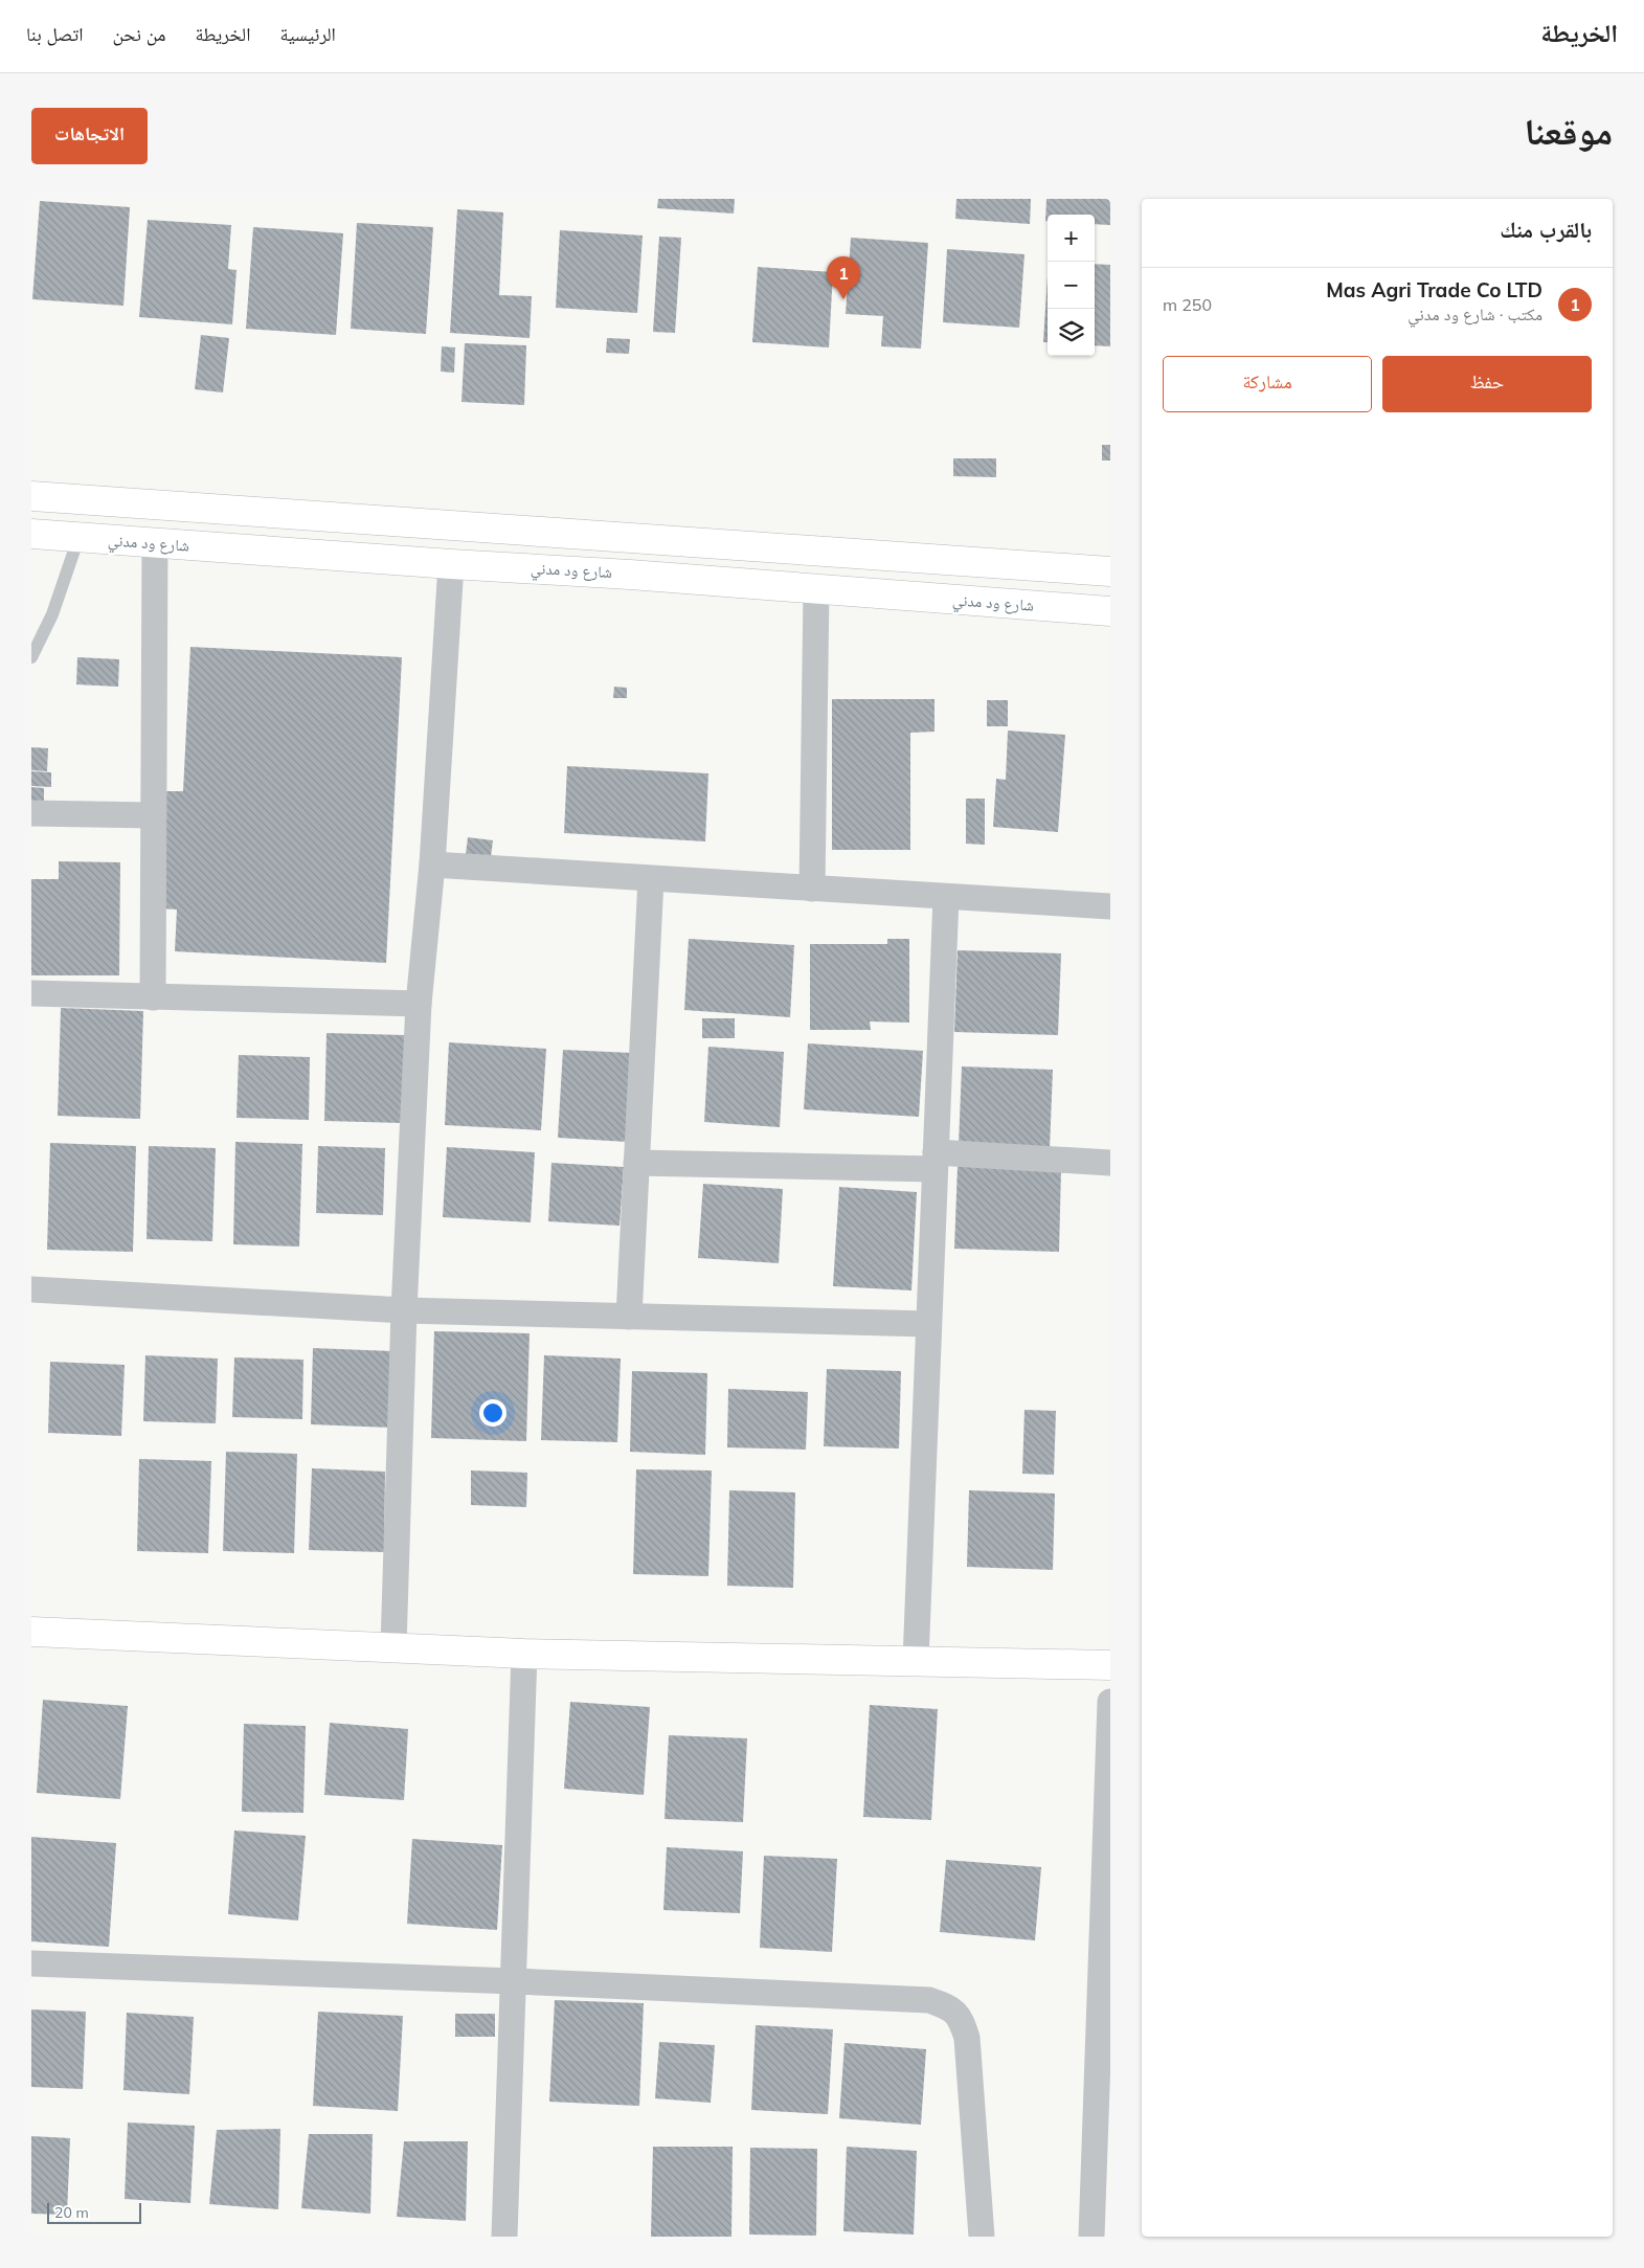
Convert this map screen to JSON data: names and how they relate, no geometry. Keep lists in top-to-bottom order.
{
  "streets": {
    "main road": ["شارع ود مدني"]
  },
  "scale_bar": "20 m",
  "page": {
    "header": "الخريطة",
    "nav": [
      "الرئيسية",
      "الخريطة",
      "من نحن",
      "اتصل بنا"
    ],
    "title": "موقعنا",
    "buttons": [
      "الاتجاهات",
      ["حفظ", "مشاركة"]
    ],
    "heading": "بالقرب منك",
    "map_buttons": ["+", "−"],
    "pins": "1",
    "list": [
      {
        "mark": "1",
        "name": "Mas Agri Trade Co LTD",
        "note": "مكتب · شارع ود مدني",
        "value": "250 m"
      }
    ],
    "scale": "20 m"
  }
}
